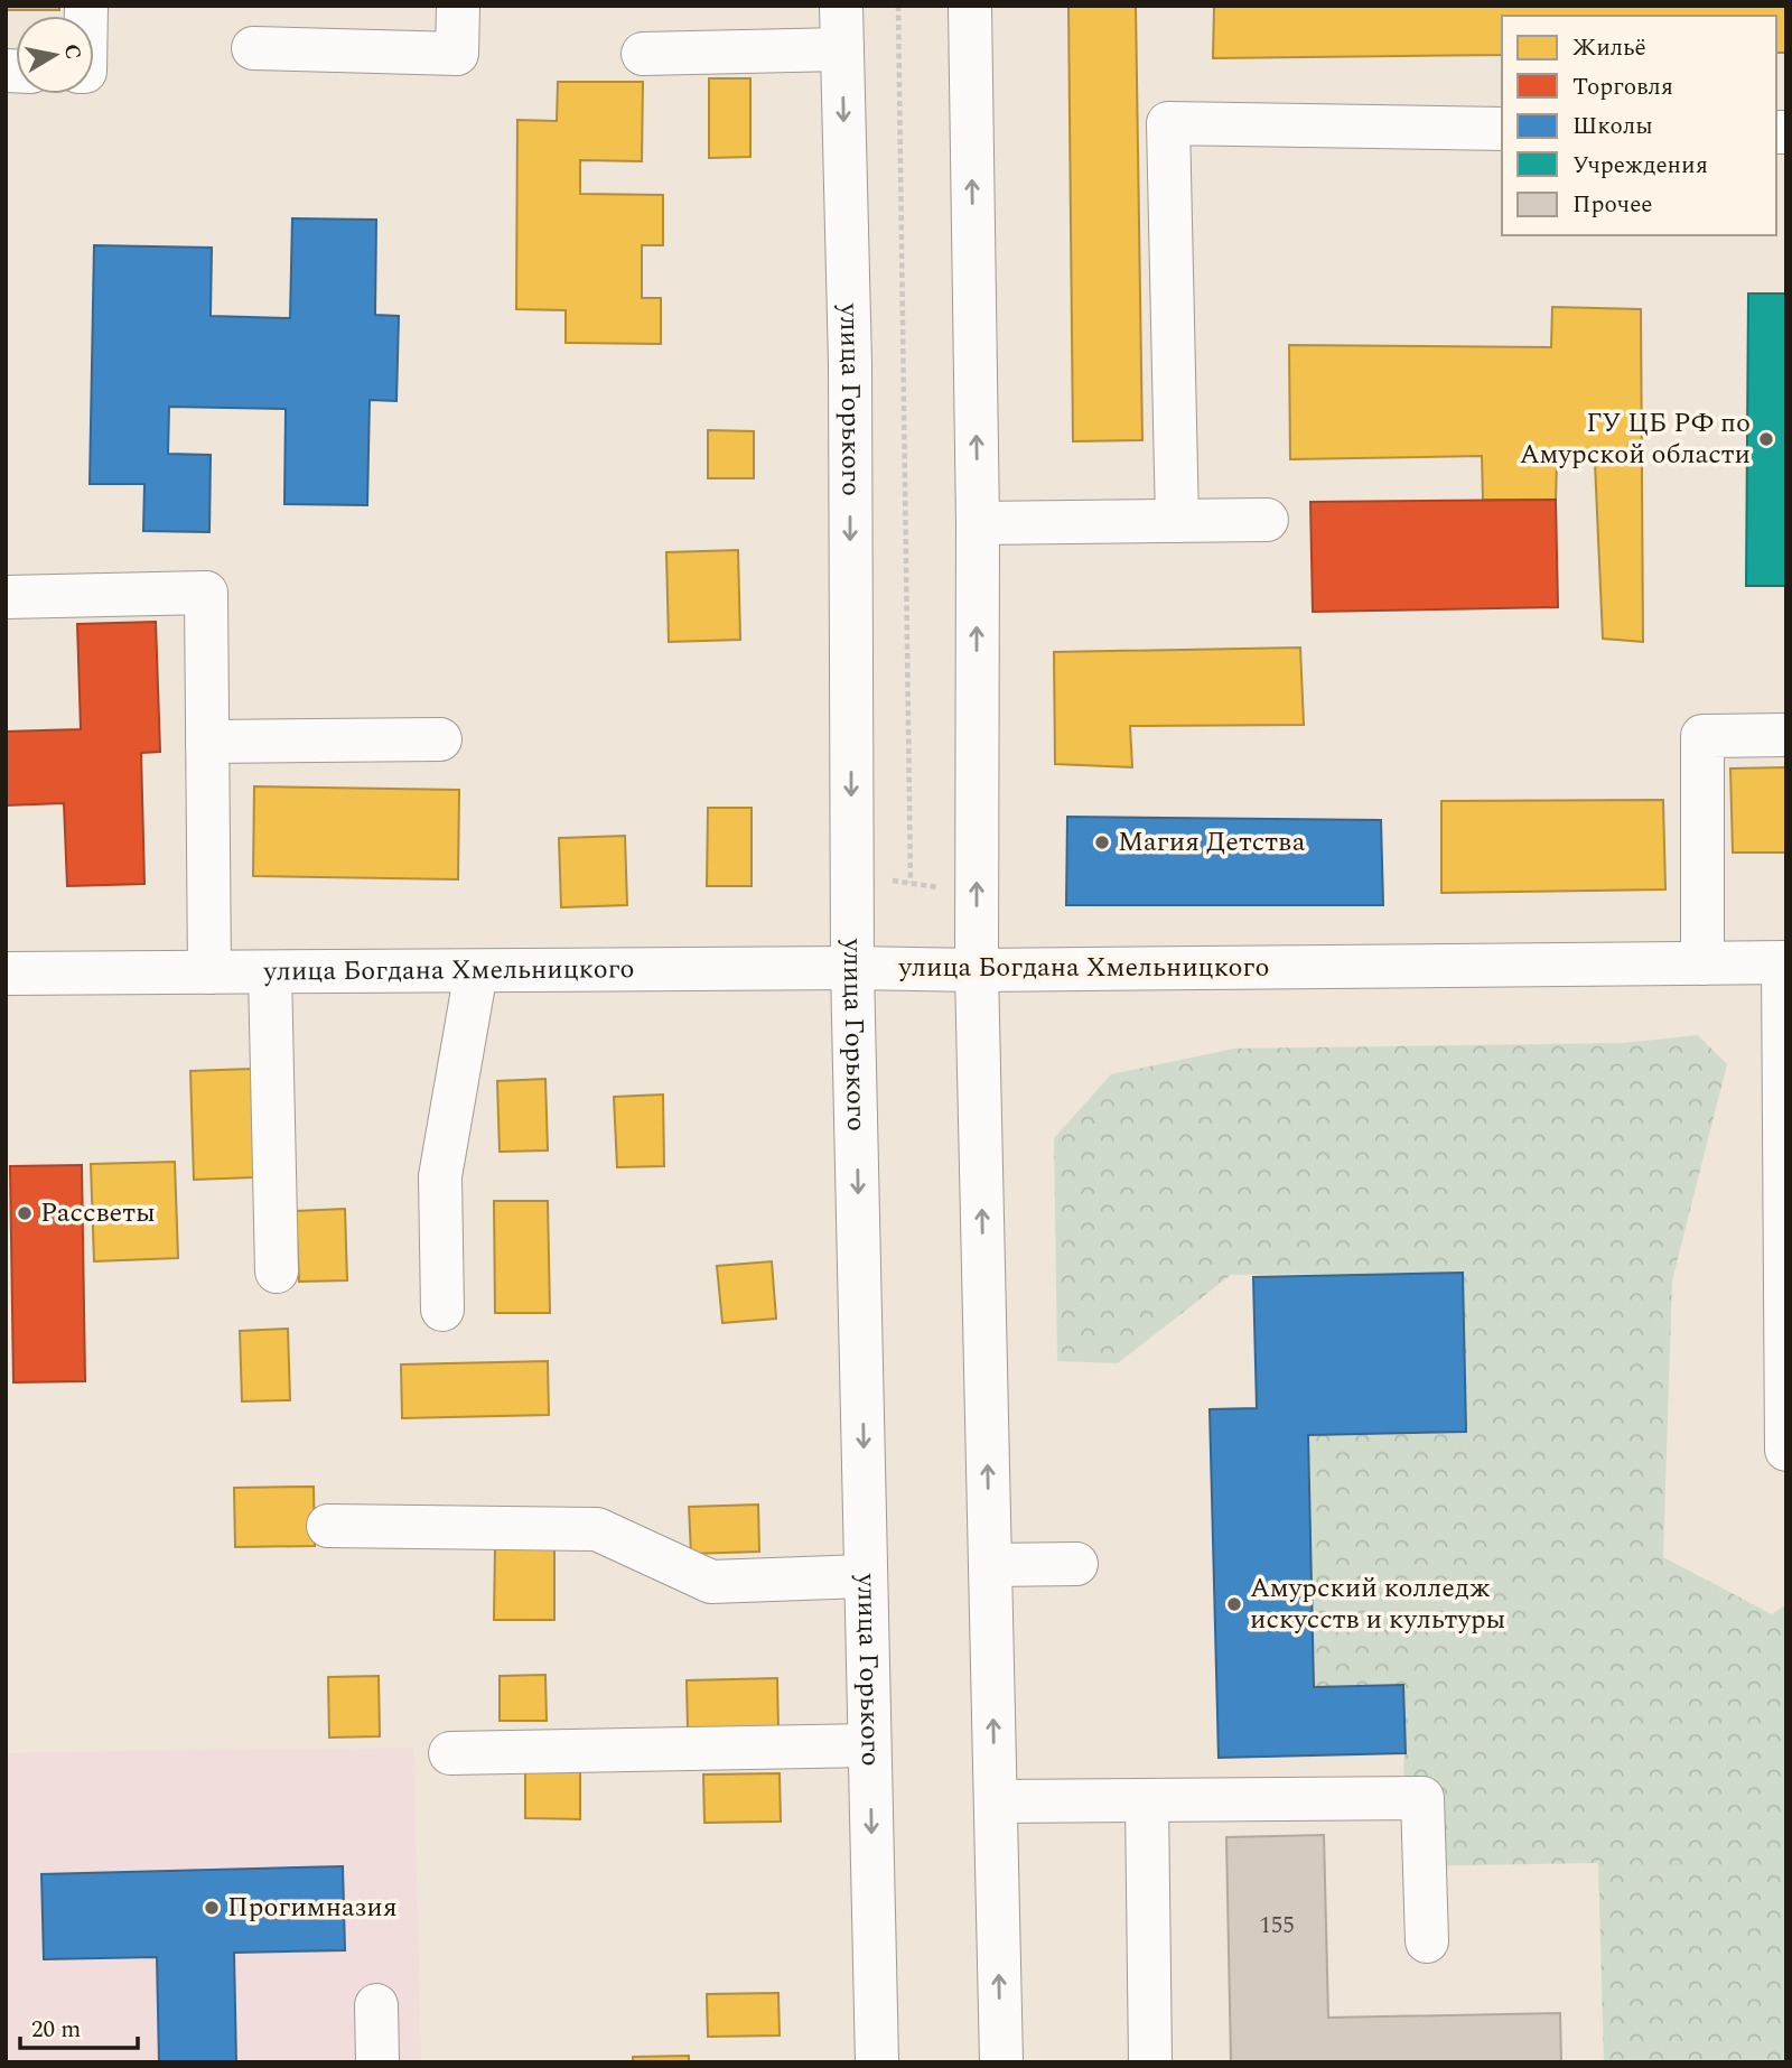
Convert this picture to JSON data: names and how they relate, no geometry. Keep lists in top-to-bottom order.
{
  "streets": {
    "main road": ["улица Горького", "улица Богдана Хмельницкого"]
  },
  "crossings": [
    ["улица Горького", "улица Богдана Хмельницкого"]
  ],
  "places": [
    "ГУ ЦБ РФ по Амурской области",
    "Магия Детства",
    "Рассветы",
    "Амурский колледж искусств и культуры",
    "Прогимназия"
  ],
  "house_numbers": ["155"],
  "legend": [
    "Жильё",
    "Торговля",
    "Школы",
    "Учреждения",
    "Прочее"
  ],
  "scale_bar": "20 m",
  "north": "right"
}
